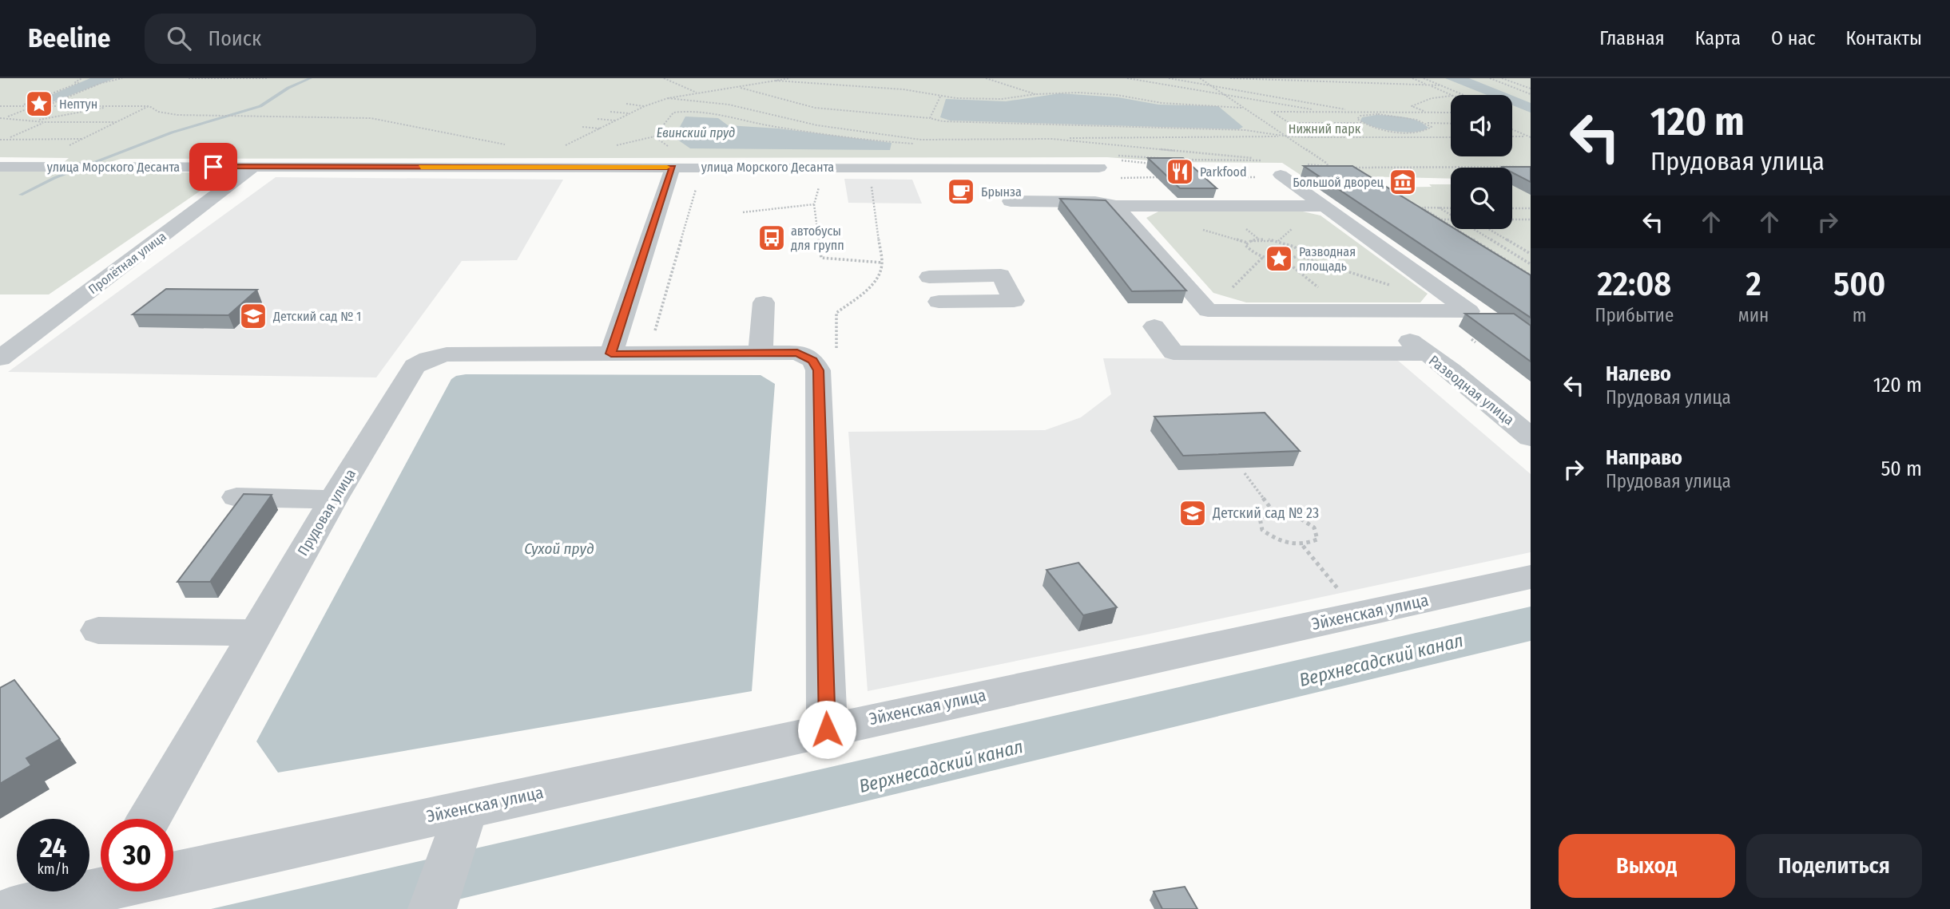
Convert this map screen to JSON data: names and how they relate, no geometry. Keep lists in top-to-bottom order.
{
  "streets": {
    "street": [
      "улица Морского Десанта",
      "Пролётная улица",
      "Разводная улица",
      "Прудовая улица",
      "Эйхенская улица"
    ]
  },
  "crossings": [
    ["улица Морского Десанта", "Пролётная улица"],
    ["Прудовая улица", "Эйхенская улица"]
  ],
  "water": ["Евинский пруд", "Сухой пруд", "Верхнесадский канал"],
  "parks": ["Нижний парк"],
  "places": {
    "place": ["Нептун", "Разводная площадь"],
    "restaurant": ["Parkfood"],
    "museum": ["Большой дворец"],
    "cafe": ["Брынза"],
    "bus stop": ["автобусы для групп"],
    "school or university": ["Детский сад № 1", "Детский сад № 23"]
  },
  "page": {
    "header": "Beeline",
    "search": "Поиск",
    "nav": [
      "Главная",
      "Карта",
      "О нас",
      "Контакты"
    ],
    "turn": ["120 m", "Прудовая улица"],
    "eta": [
      "22:08",
      "Прибытие",
      "2",
      "мин",
      "500",
      "m"
    ],
    "list": [
      {
        "name": "Налево",
        "note": "Прудовая улица",
        "value": "120 m"
      },
      {
        "name": "Направо",
        "note": "Прудовая улица",
        "value": "50 m"
      }
    ],
    "speed": "24 km/h",
    "limit": "30",
    "buttons": ["Выход", "Поделиться"]
  }
}
